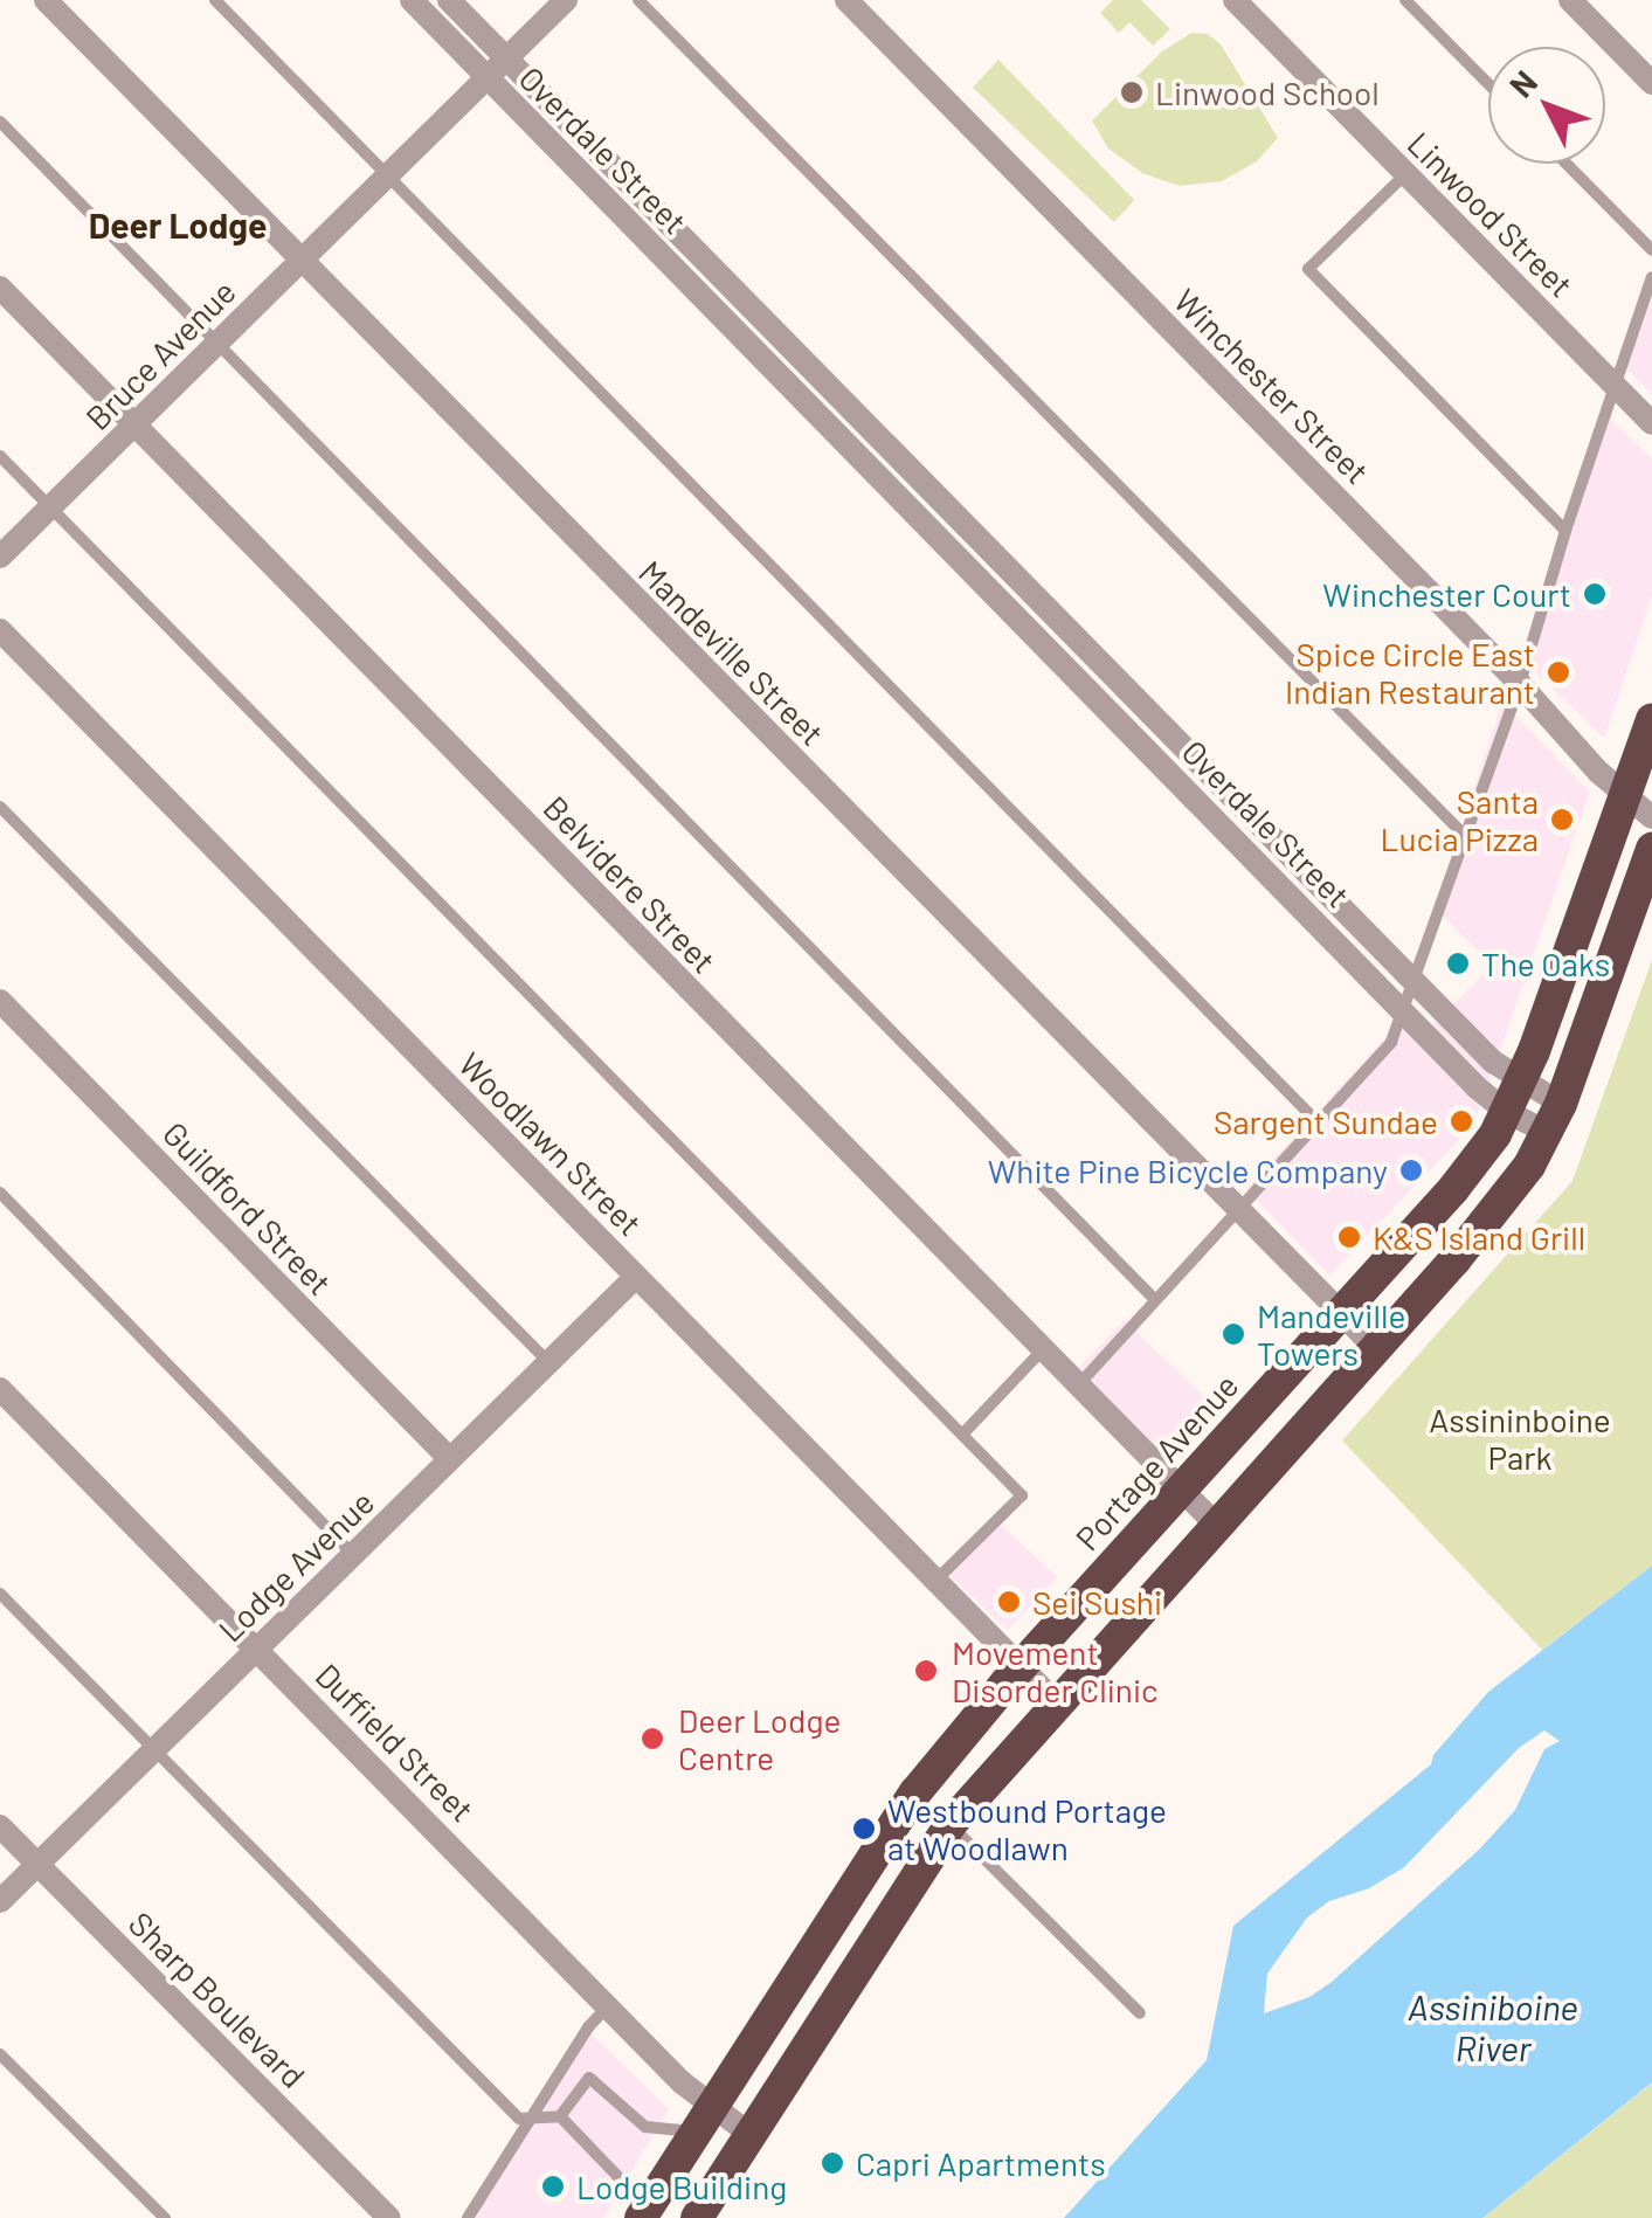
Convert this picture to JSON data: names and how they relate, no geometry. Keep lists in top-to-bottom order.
{
  "streets": {
    "highway": ["Portage Avenue"],
    "street": [
      "Overdale Street",
      "Linwood Street",
      "Bruce Avenue",
      "Winchester Street",
      "Mandeville Street",
      "Belvidere Street",
      "Woodlawn Street",
      "Guildford Street",
      "Lodge Avenue",
      "Duffield Street",
      "Sharp Boulevard"
    ]
  },
  "crossings": [
    ["Overdale Street", "Bruce Avenue"],
    ["Overdale Street", "Portage Avenue"],
    ["Bruce Avenue", "Mandeville Street"],
    ["Bruce Avenue", "Belvidere Street"],
    ["Winchester Street", "Portage Avenue"],
    ["Mandeville Street", "Portage Avenue"],
    ["Belvidere Street", "Portage Avenue"],
    ["Woodlawn Street", "Portage Avenue"],
    ["Woodlawn Street", "Lodge Avenue"],
    ["Guildford Street", "Lodge Avenue"],
    ["Portage Avenue", "Duffield Street"],
    ["Lodge Avenue", "Duffield Street"],
    ["Lodge Avenue", "Sharp Boulevard"]
  ],
  "districts": ["Deer Lodge"],
  "water": ["Assiniboine River"],
  "parks": ["Assininboine Park"],
  "places": [
    "Linwood School",
    "Winchester Court",
    "Spice Circle East Indian Restaurant",
    "Santa Lucia Pizza",
    "The Oaks",
    "Sargent Sundae",
    "White Pine Bicycle Company",
    "K&S Island Grill",
    "Mandeville Towers",
    "Sei Sushi",
    "Movement Disorder Clinic",
    "Deer Lodge Centre",
    "Westbound Portage at Woodlawn",
    "Capri Apartments",
    "Lodge Building"
  ],
  "north": "top left"
}
